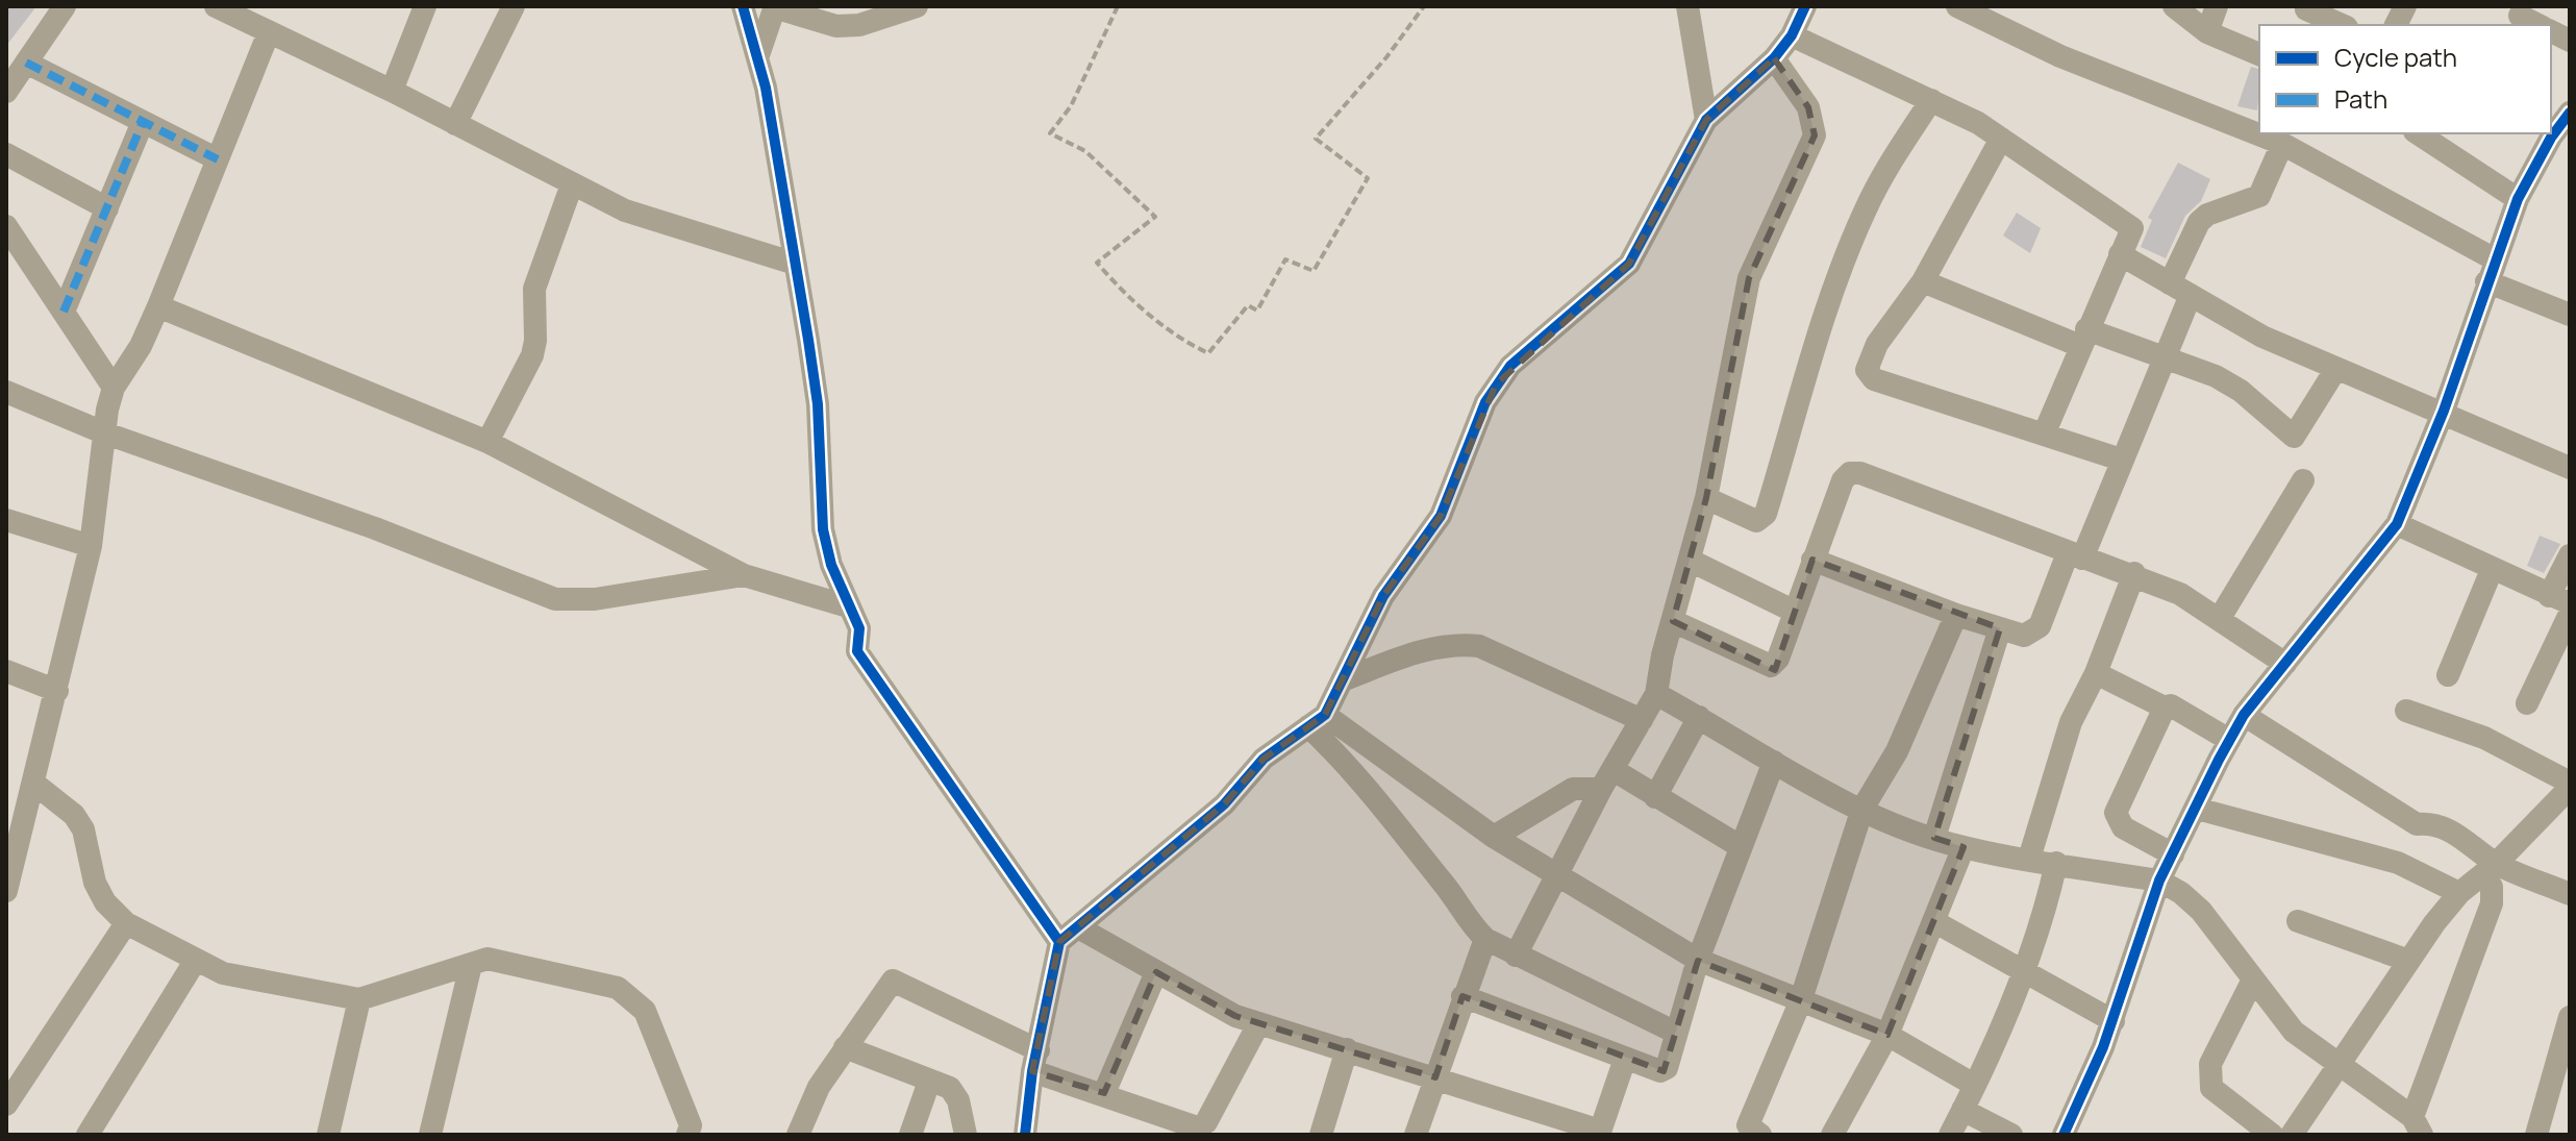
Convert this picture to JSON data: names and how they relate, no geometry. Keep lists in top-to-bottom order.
{
  "legend": ["Cycle path", "Path"]
}
